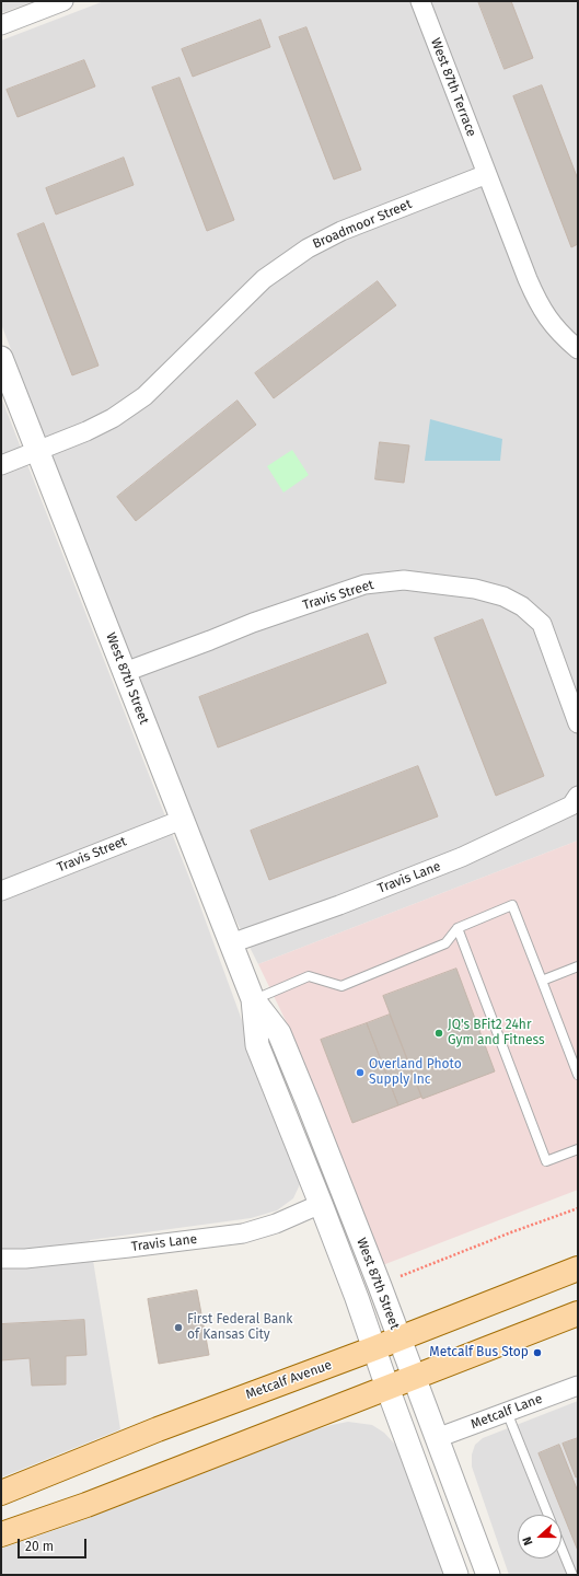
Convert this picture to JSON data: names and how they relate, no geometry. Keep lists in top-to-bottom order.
{
  "streets": {
    "main road": ["Metcalf Avenue"],
    "street": [
      "West 87th Terrace",
      "Broadmoor Street",
      "Travis Street",
      "West 87th Street",
      "Travis Lane",
      "Metcalf Lane"
    ]
  },
  "crossings": [
    ["West 87th Terrace", "Broadmoor Street"],
    ["Broadmoor Street", "West 87th Street"],
    ["Travis Street", "West 87th Street"],
    ["West 87th Street", "Travis Lane"],
    ["West 87th Street", "Metcalf Avenue"],
    ["West 87th Street", "Metcalf Lane"]
  ],
  "places": [
    "JQ's BFit2 24hr Gym and Fitness",
    "Overland Photo Supply Inc",
    "First Federal Bank of Kansas City",
    "Metcalf Bus Stop"
  ],
  "scale_bar": "20 m",
  "north": "left"
}
